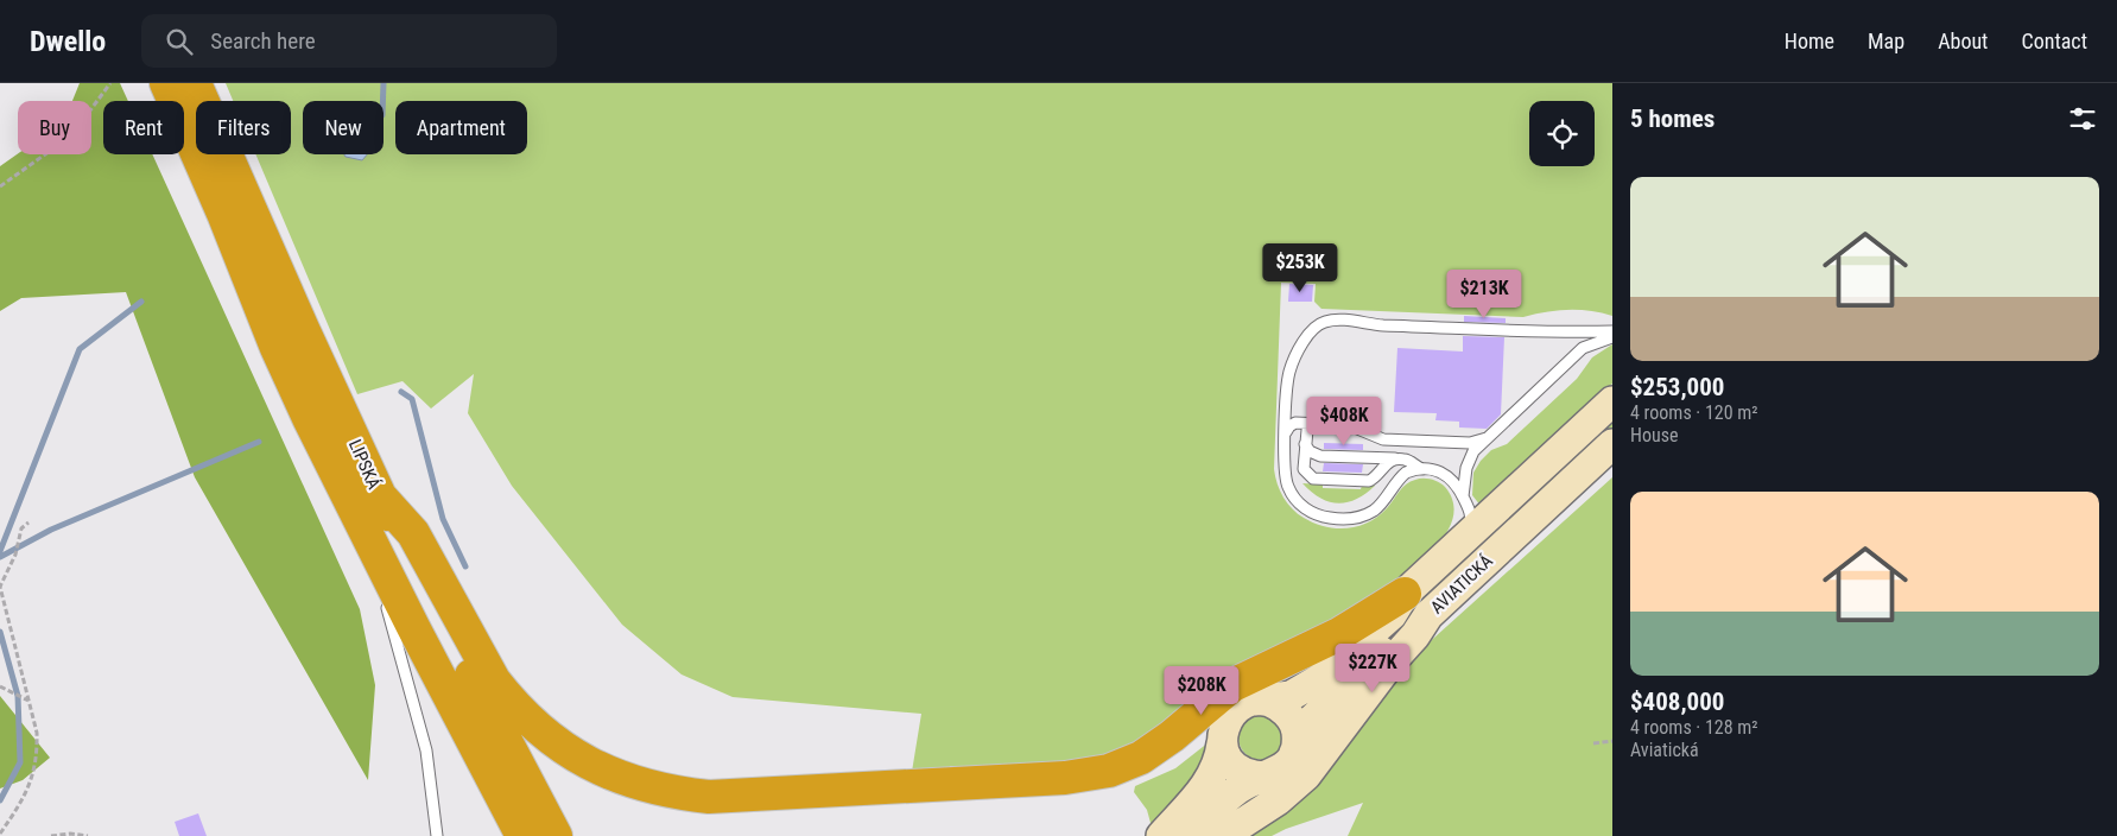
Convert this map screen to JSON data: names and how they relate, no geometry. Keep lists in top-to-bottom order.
{
  "streets": {
    "highway": ["LIPSKÁ"],
    "main road": ["AVIATICKÁ"]
  },
  "page": {
    "header": "Dwello",
    "search": "Search here",
    "nav": [
      "Home",
      "Map",
      "About",
      "Contact"
    ],
    "heading": "5 homes",
    "chip": [
      "Buy",
      "Rent",
      "Filters",
      "New",
      "Apartment"
    ],
    "list": [
      {
        "name": "$253,000",
        "note": "4 rooms · 120 m² · House"
      },
      {
        "name": "$408,000",
        "note": "4 rooms · 128 m² · Aviatická"
      }
    ],
    "price": [
      "$253K",
      "$213K",
      "$408K",
      "$227K",
      "$208K"
    ]
  }
}
